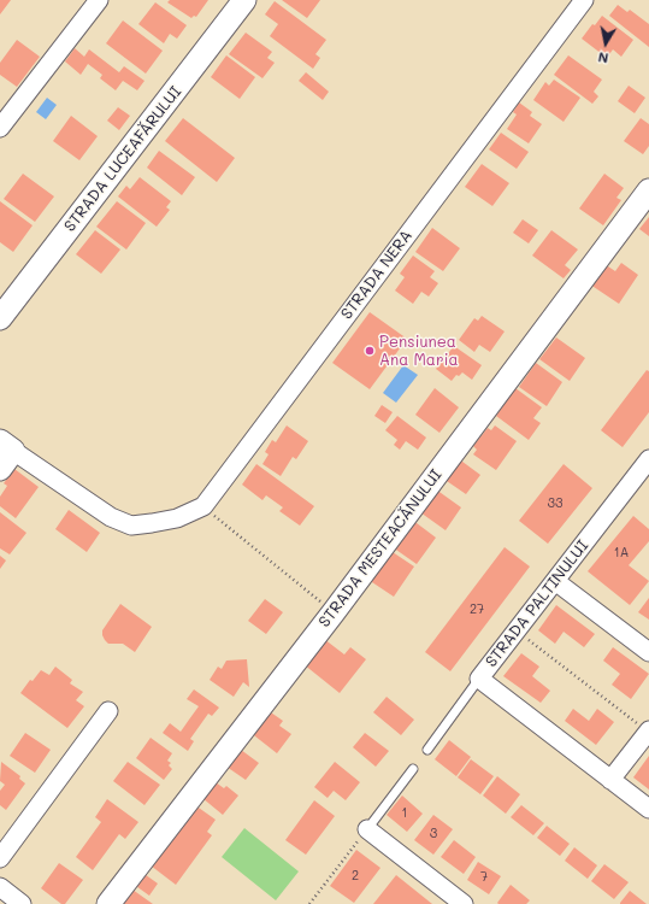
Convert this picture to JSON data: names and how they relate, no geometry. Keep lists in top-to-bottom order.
{
  "streets": {
    "street": [
      "STRADA LUCEAFĂRULUI",
      "STRADA NERA",
      "STRADA MESTEACĂNULUI",
      "STRADA PALTINULUI"
    ]
  },
  "places": ["Pensiunea Ana Maria"],
  "house_numbers": [
    "33",
    "1A",
    "27",
    "1",
    "3",
    "2",
    "7"
  ],
  "north": "bottom"
}
